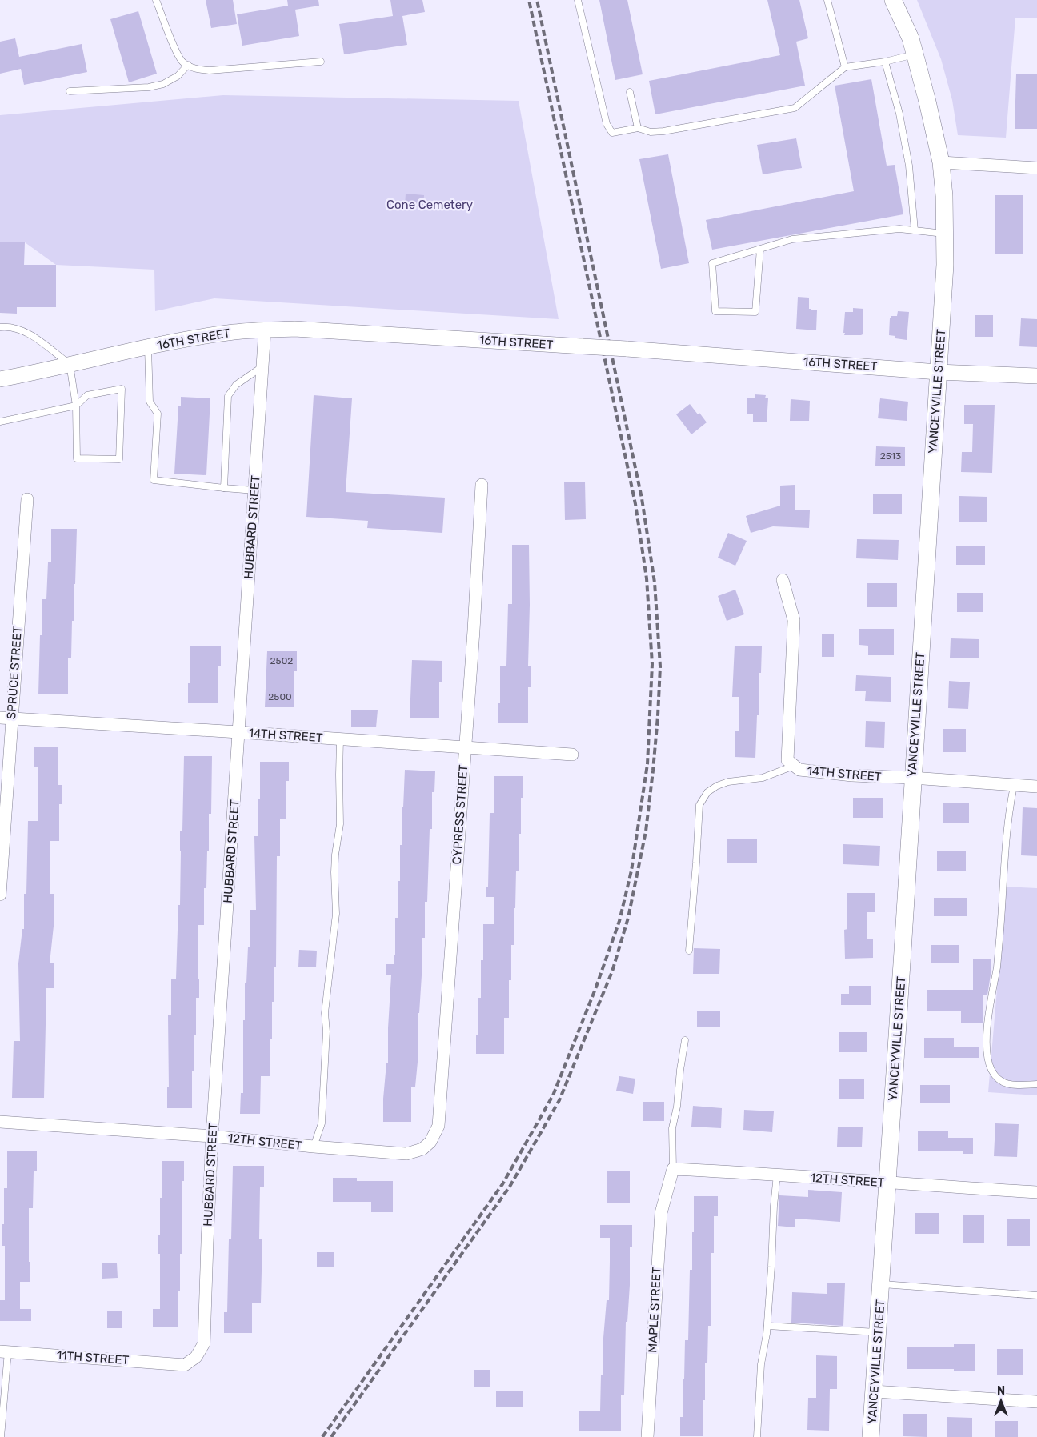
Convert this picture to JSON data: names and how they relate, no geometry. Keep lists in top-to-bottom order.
{
  "streets": {
    "main road": ["YANCEYVILLE STREET"],
    "street": [
      "16TH STREET",
      "HUBBARD STREET",
      "SPRUCE STREET",
      "14TH STREET",
      "CYPRESS STREET",
      "12TH STREET",
      "MAPLE STREET",
      "11TH STREET"
    ]
  },
  "crossings": [
    ["16TH STREET", "YANCEYVILLE STREET"],
    ["16TH STREET", "HUBBARD STREET"],
    ["YANCEYVILLE STREET", "14TH STREET"],
    ["YANCEYVILLE STREET", "12TH STREET"],
    ["HUBBARD STREET", "14TH STREET"],
    ["HUBBARD STREET", "12TH STREET"],
    ["HUBBARD STREET", "11TH STREET"],
    ["SPRUCE STREET", "14TH STREET"],
    ["14TH STREET", "CYPRESS STREET"],
    ["CYPRESS STREET", "12TH STREET"],
    ["12TH STREET", "MAPLE STREET"]
  ],
  "parks": ["Cone Cemetery"],
  "house_numbers": ["2513", "2502", "2500"],
  "north": "top"
}
